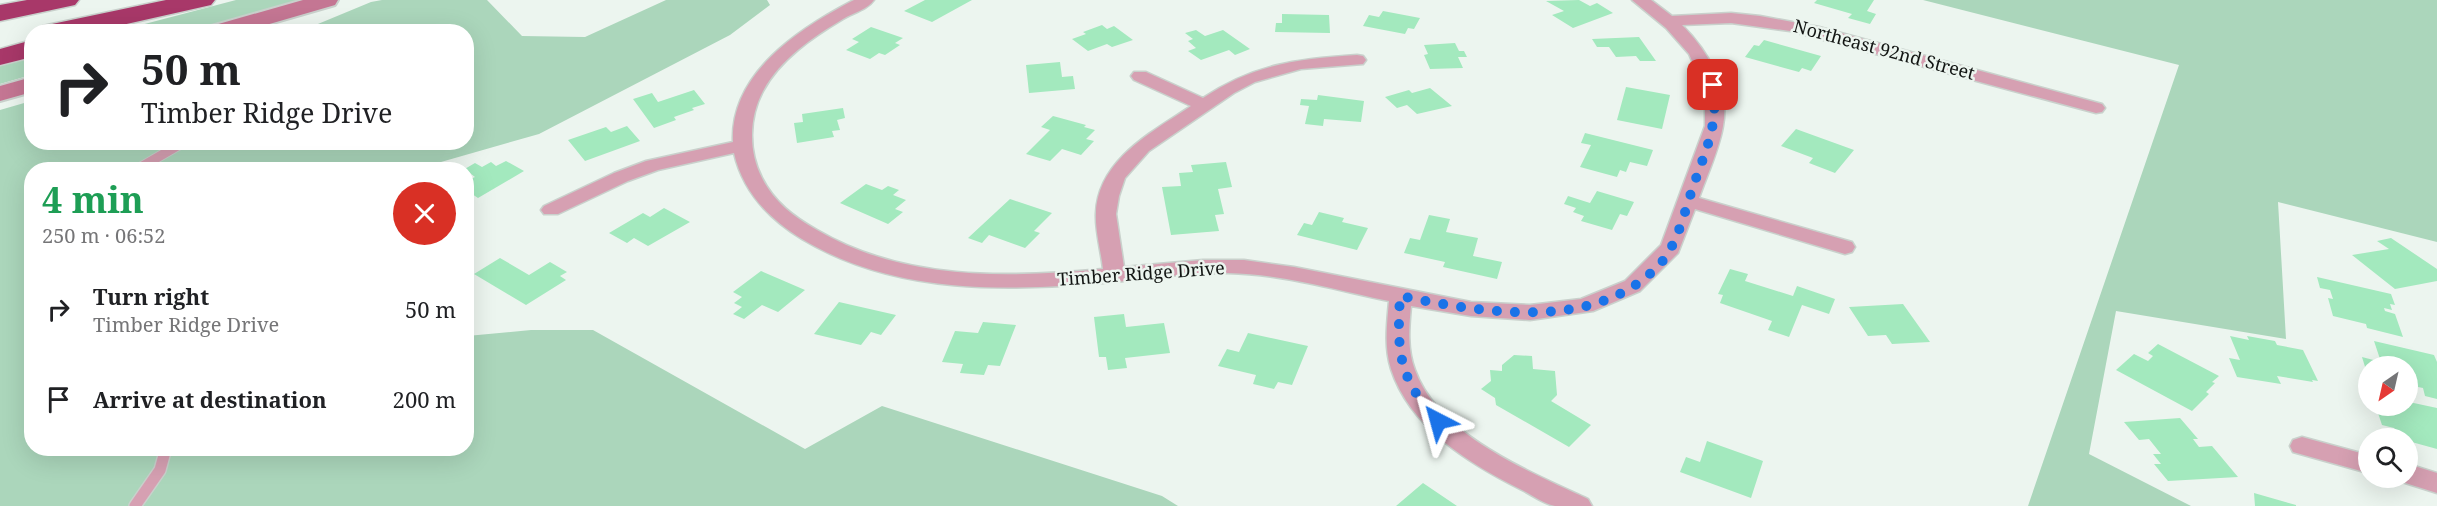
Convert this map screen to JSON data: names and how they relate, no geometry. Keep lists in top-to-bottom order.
{
  "streets": {
    "street": ["Northeast 92nd Street", "Timber Ridge Drive"]
  },
  "crossings": [
    ["Northeast 92nd Street", "Timber Ridge Drive"]
  ],
  "north": "bottom left",
  "page": {
    "turn": ["50 m", "Timber Ridge Drive"],
    "heading": ["4 min", "250 m · 06:52"],
    "list": [
      {
        "name": "Turn right",
        "note": "Timber Ridge Drive",
        "value": "50 m"
      },
      {
        "name": "Arrive at destination",
        "value": "200 m"
      }
    ]
  }
}
